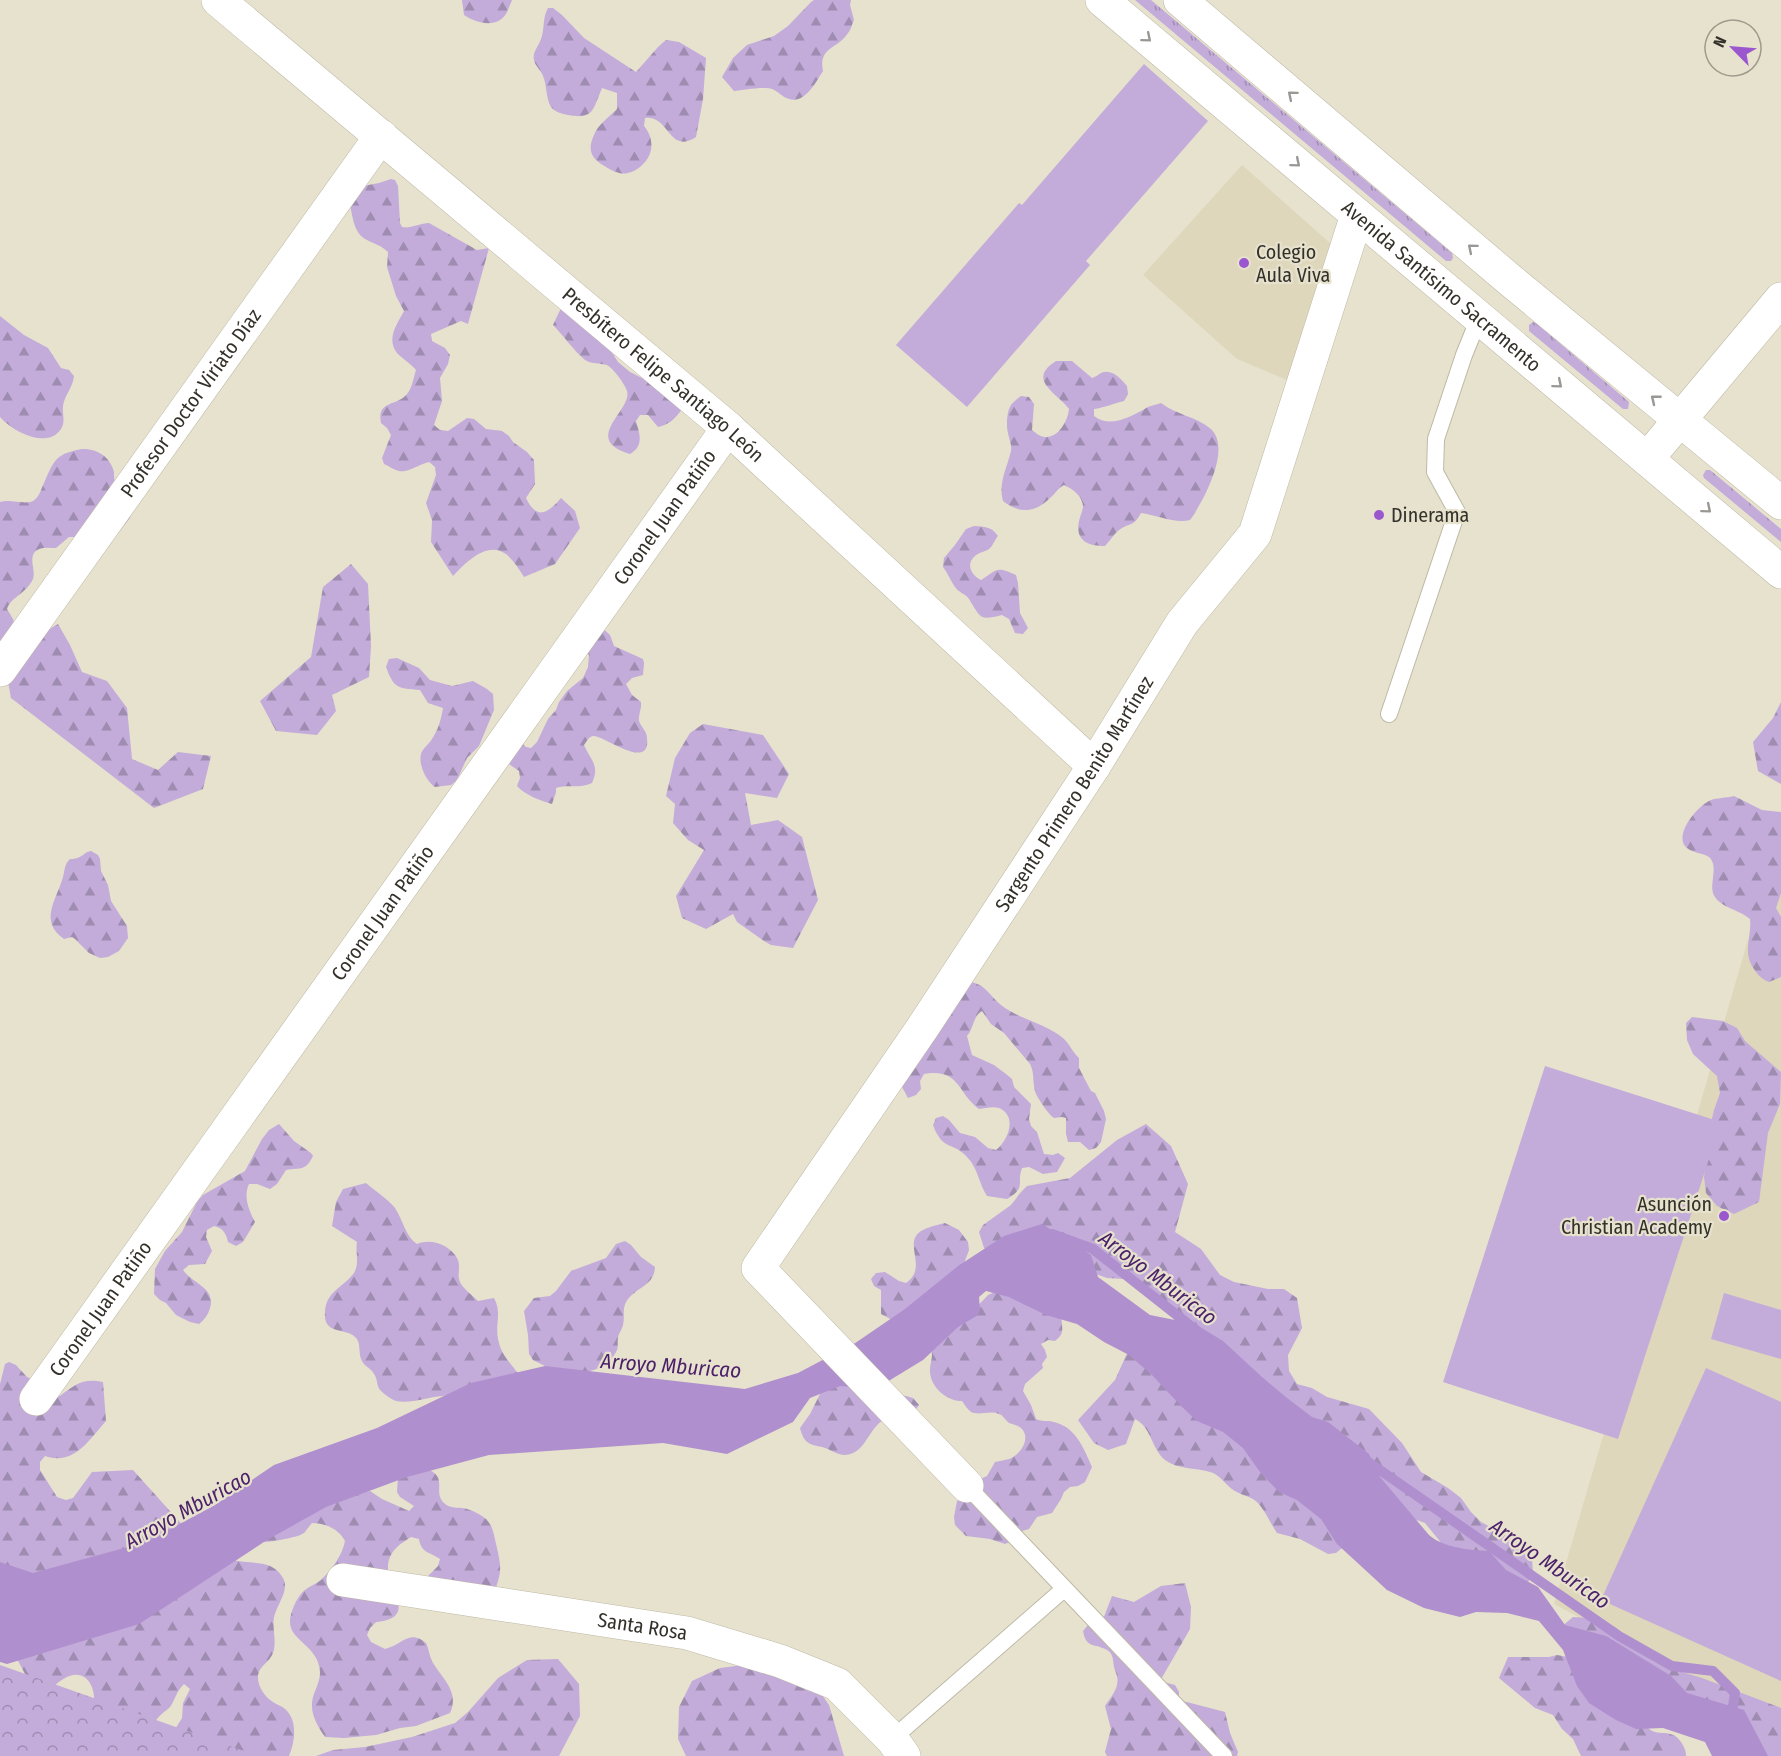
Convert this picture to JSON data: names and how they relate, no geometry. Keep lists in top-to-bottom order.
{
  "streets": {
    "street": [
      "Avenida Santísimo Sacramento",
      "Presbítero Felipe Santiago León",
      "Profesor Doctor Viriato Díaz",
      "Coronel Juan Patiño",
      "Sargento Primero Benito Martínez",
      "Santa Rosa"
    ]
  },
  "crossings": [
    ["Avenida Santísimo Sacramento", "Sargento Primero Benito Martínez"],
    ["Presbítero Felipe Santiago León", "Profesor Doctor Viriato Díaz"],
    ["Presbítero Felipe Santiago León", "Coronel Juan Patiño"],
    ["Presbítero Felipe Santiago León", "Sargento Primero Benito Martínez"]
  ],
  "water": ["Arroyo Mburicao"],
  "places": ["Colegio Aula Viva", "Dinerama", "Asunción Christian Academy"],
  "north": "top left"
}
